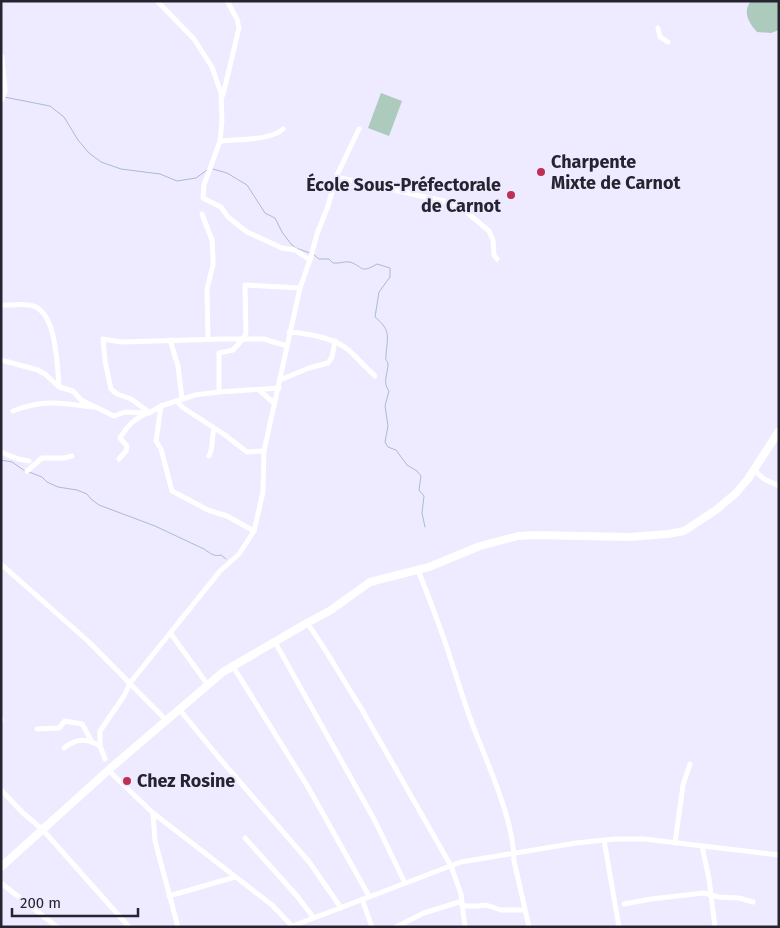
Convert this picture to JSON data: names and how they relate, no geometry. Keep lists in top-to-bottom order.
{
  "places": ["Charpente Mixte de Carnot", "École Sous-Préfectorale de Carnot", "Chez Rosine"],
  "scale_bar": "200 m"
}
